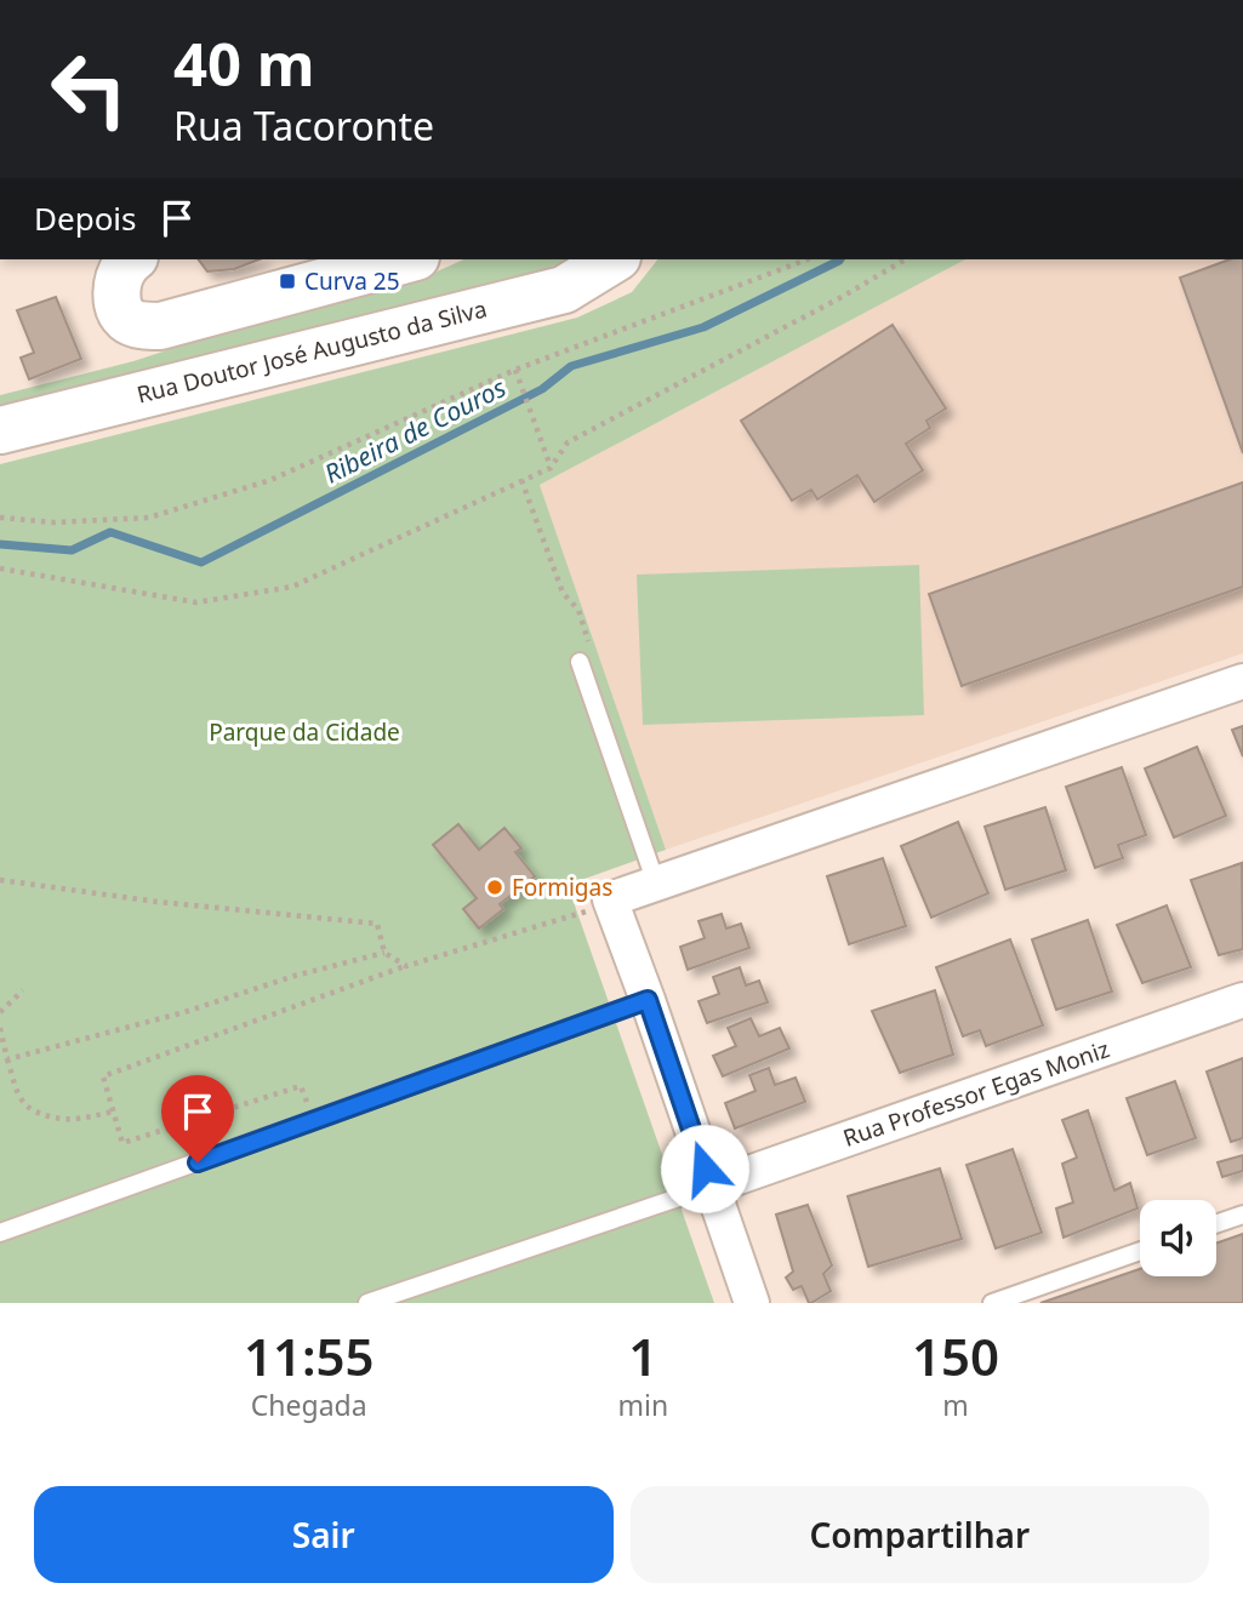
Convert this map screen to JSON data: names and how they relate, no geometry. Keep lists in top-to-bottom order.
{
  "streets": {
    "street": ["Rua Doutor José Augusto da Silva", "Rua Professor Egas Moniz"]
  },
  "water": ["Ribeira de Couros"],
  "parks": ["Parque da Cidade"],
  "places": {
    "transit": ["Curva 25"],
    "other": ["Formigas"]
  },
  "page": {
    "turn": ["40 m", "Rua Tacoronte"],
    "then": "Depois",
    "eta": [
      "11:55",
      "Chegada",
      "1",
      "min",
      "150",
      "m"
    ],
    "buttons": ["Sair", "Compartilhar"]
  }
}
